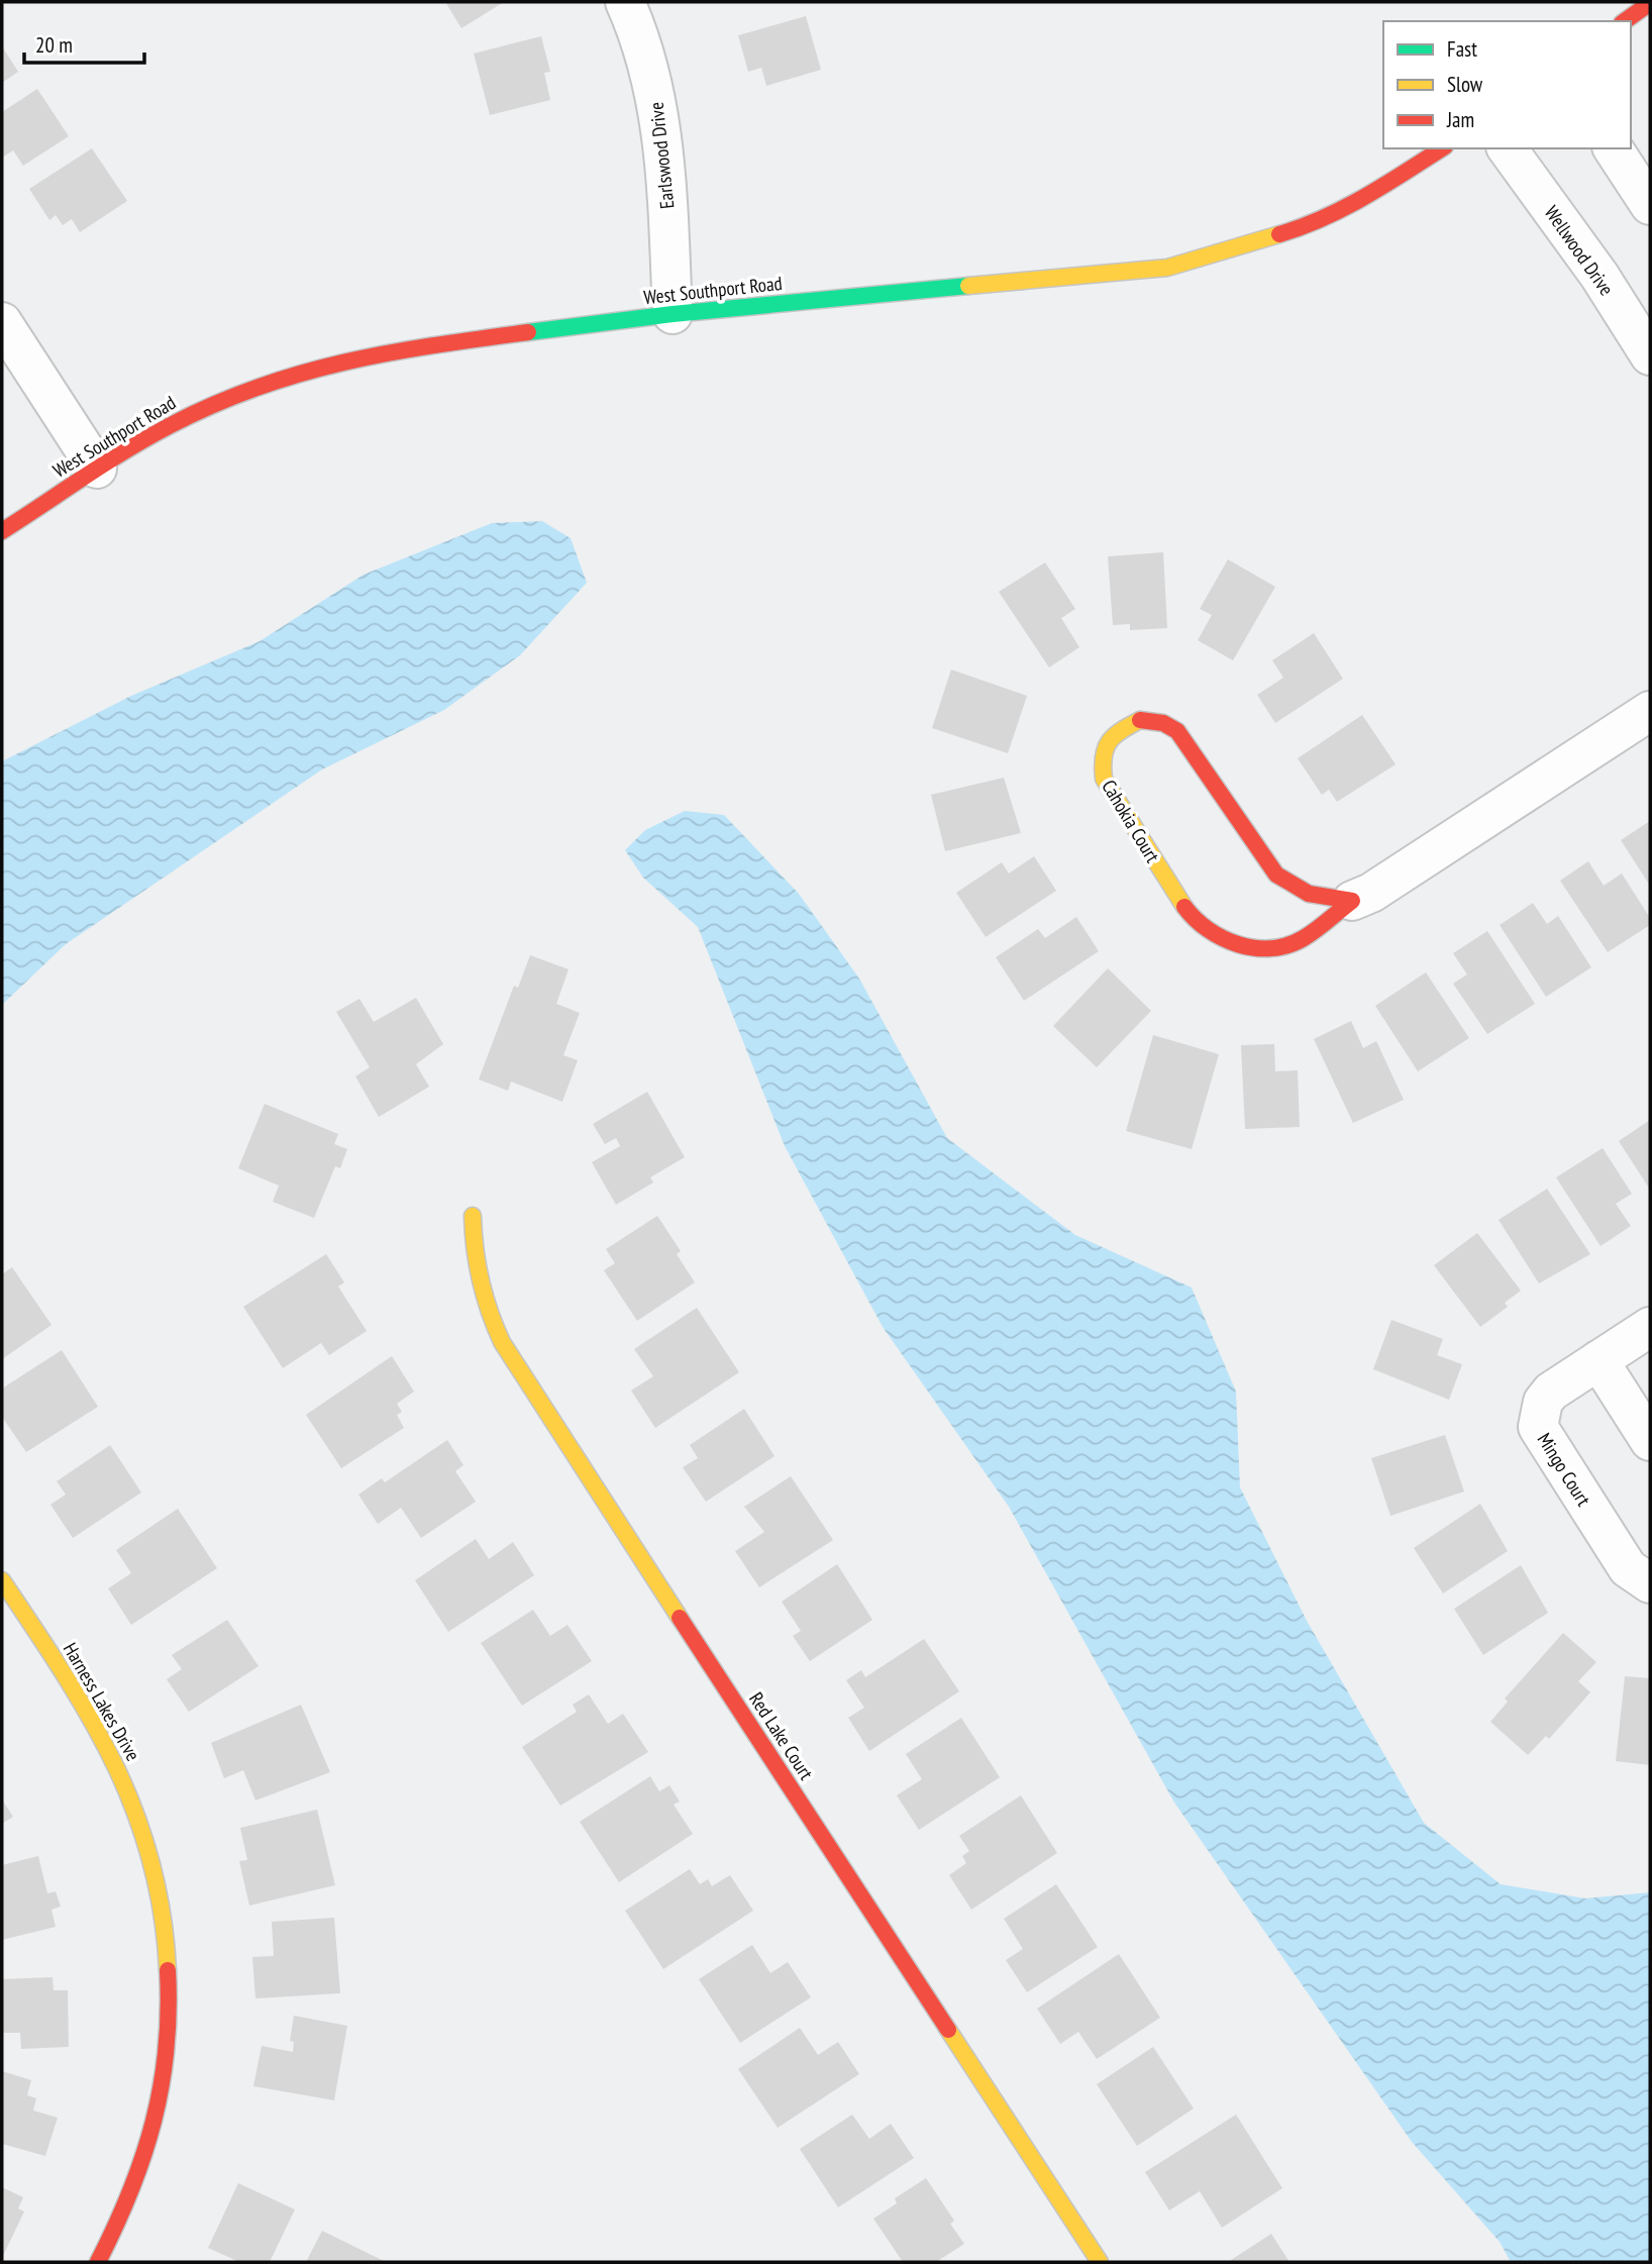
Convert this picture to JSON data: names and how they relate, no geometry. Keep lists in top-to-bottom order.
{
  "streets": {
    "street": [
      "Earlswood Drive",
      "Wellwood Drive",
      "West Southport Road",
      "Cahokia Court",
      "Mingo Court",
      "Harness Lakes Drive",
      "Red Lake Court"
    ]
  },
  "crossings": [
    ["Earlswood Drive", "West Southport Road"]
  ],
  "legend": ["Fast", "Slow", "Jam"],
  "scale_bar": "20 m"
}
